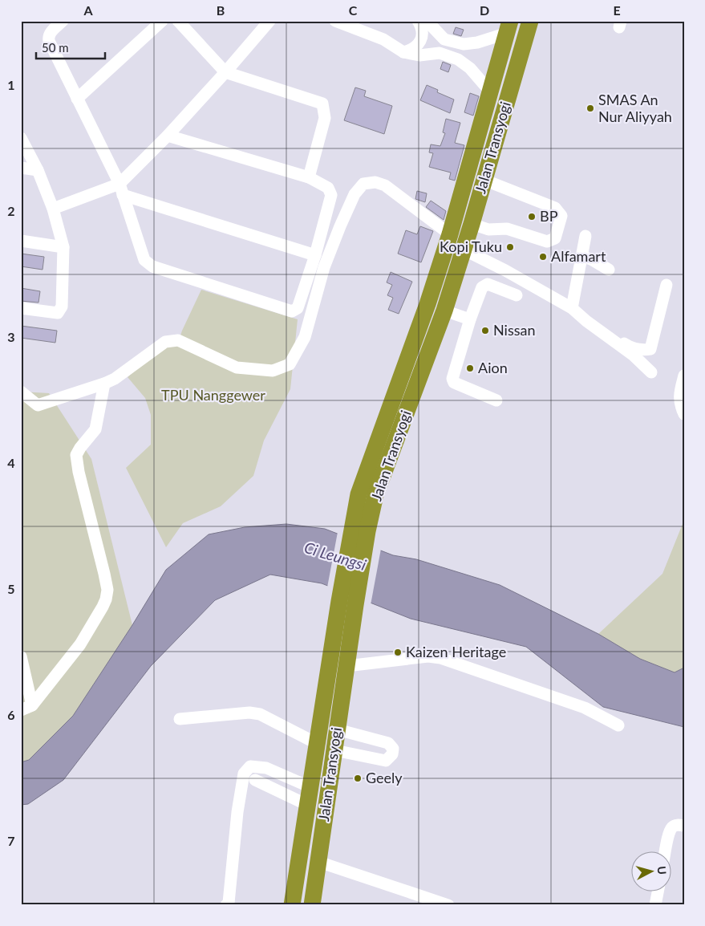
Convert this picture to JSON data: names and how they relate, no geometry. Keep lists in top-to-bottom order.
{
  "streets": {
    "highway": ["Jalan Transyogi"]
  },
  "water": ["Ci Leungsi"],
  "parks": ["TPU Nanggewer"],
  "places": [
    "SMAS An Nur Aliyyah",
    "BP",
    "Kopi Tuku",
    "Alfamart",
    "Nissan",
    "Aion",
    "Kaizen Heritage",
    "Geely"
  ],
  "scale_bar": "50 m",
  "north": "right",
  "grid": {
    "columns": [
      "A",
      "B",
      "C",
      "D",
      "E"
    ],
    "rows": [
      "1",
      "2",
      "3",
      "4",
      "5",
      "6",
      "7"
    ]
  }
}
